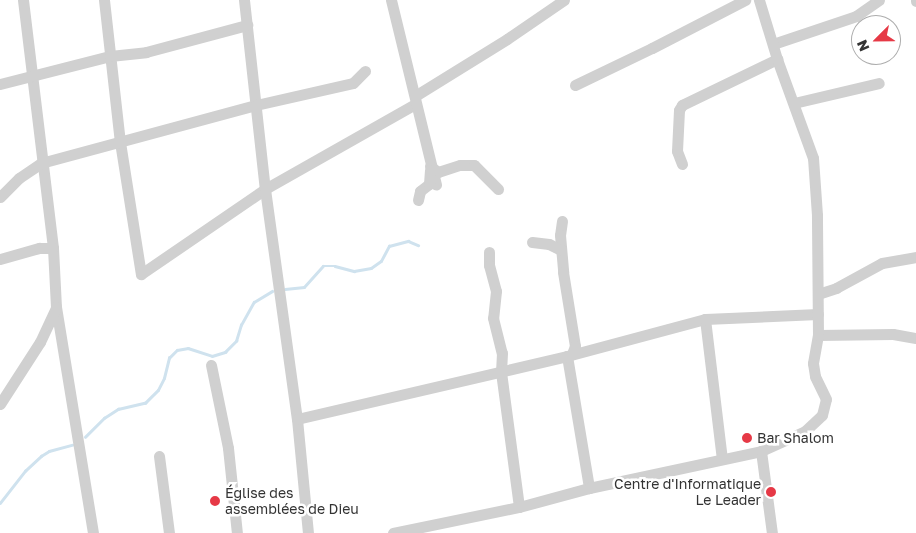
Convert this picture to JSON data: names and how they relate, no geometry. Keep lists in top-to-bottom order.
{
  "places": ["Bar Shalom", "Centre d'Informatique Le Leader", "Église des assemblées de Dieu"],
  "north": "bottom left"
}
